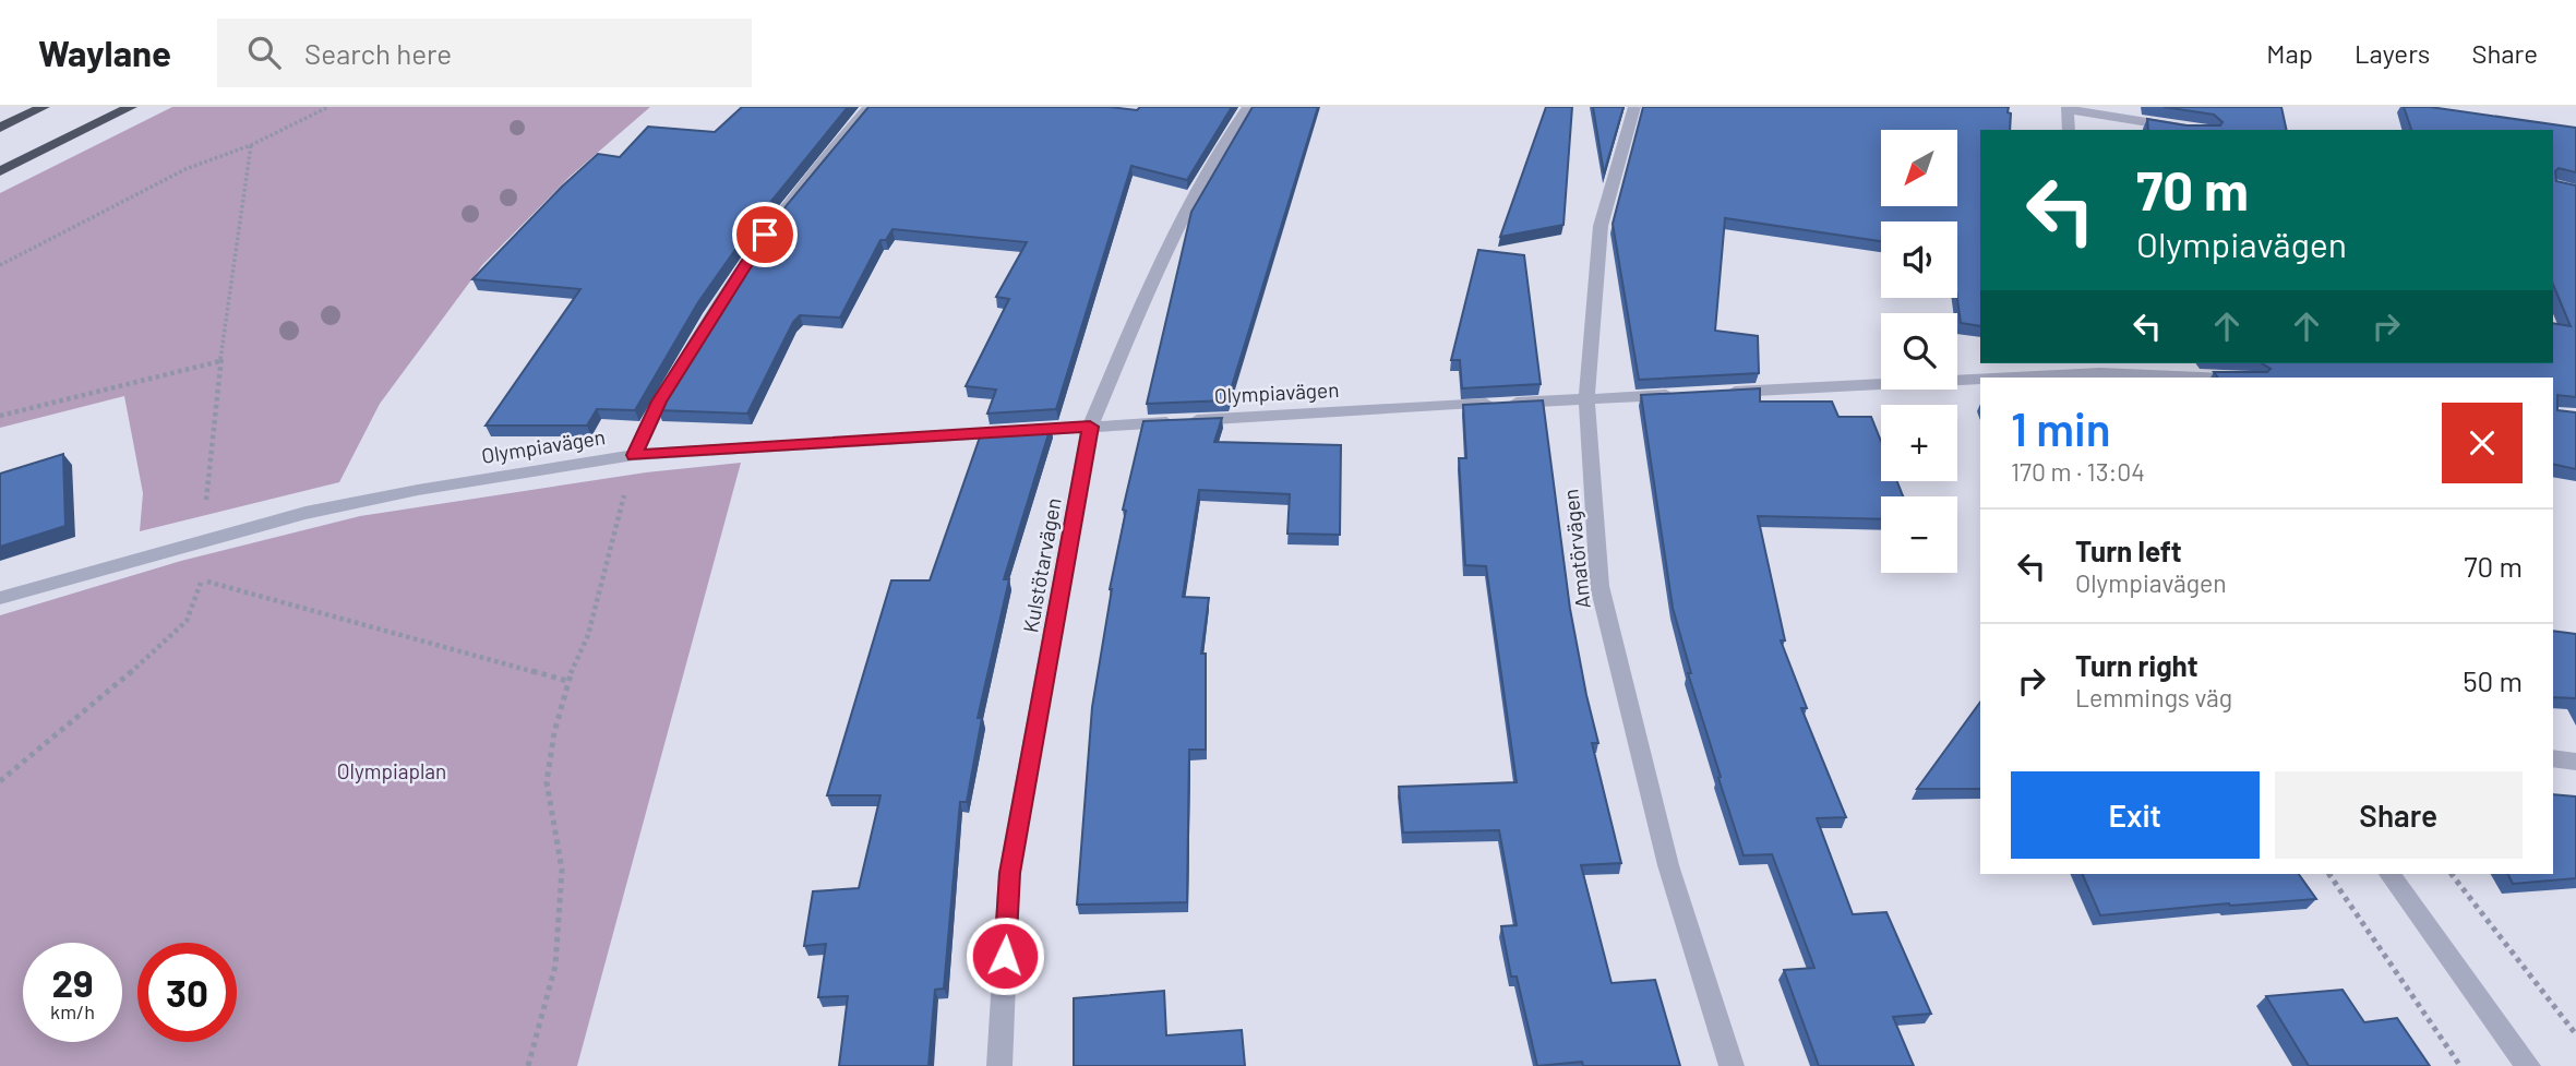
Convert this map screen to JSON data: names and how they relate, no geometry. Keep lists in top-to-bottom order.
{
  "streets": {
    "street": ["Olympiavägen", "Amatörvägen", "Kulstötarvägen"]
  },
  "crossings": [
    ["Olympiavägen", "Amatörvägen"],
    ["Olympiavägen", "Kulstötarvägen"]
  ],
  "parks": ["Olympiaplan"],
  "north": "bottom left",
  "page": {
    "header": "Waylane",
    "search": "Search here",
    "nav": ["Map", "Layers", "Share"],
    "map_buttons": ["+", "−"],
    "turn": ["70 m", "Olympiavägen"],
    "heading": ["1 min", "170 m · 13:04"],
    "list": [
      {
        "name": "Turn left",
        "note": "Olympiavägen",
        "value": "70 m"
      },
      {
        "name": "Turn right",
        "note": "Lemmings väg",
        "value": "50 m"
      }
    ],
    "buttons": ["Exit", "Share"],
    "speed": "29 km/h",
    "limit": "30"
  }
}
